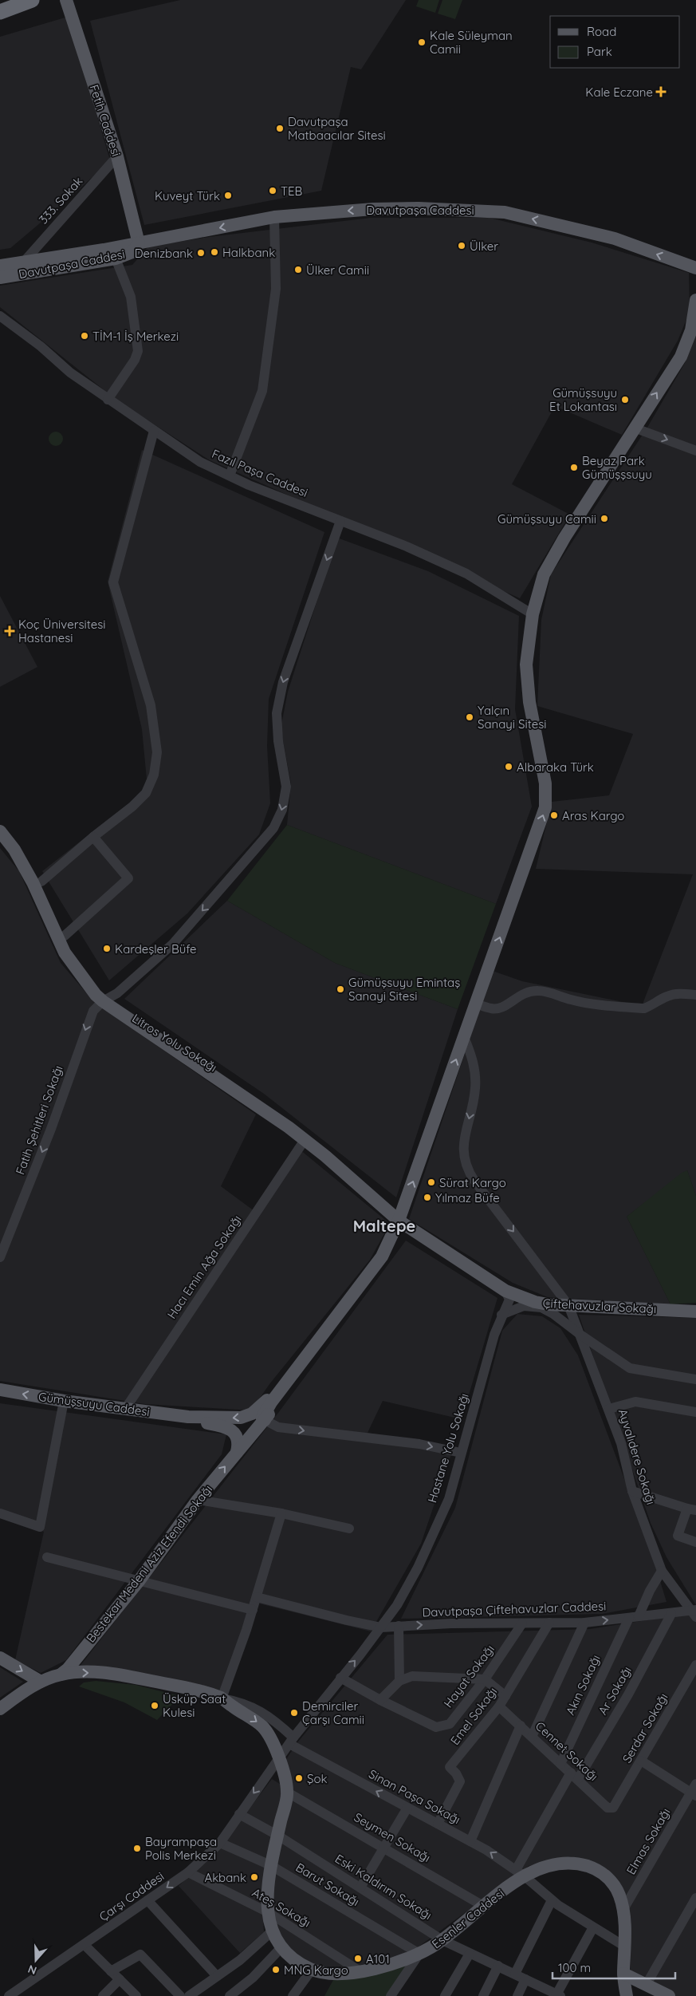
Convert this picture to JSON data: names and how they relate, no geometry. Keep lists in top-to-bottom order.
{
  "streets": {
    "main road": [
      "Fetih Caddesi",
      "Davutpaşa Caddesi",
      "Litros Yolu Sokağı",
      "Çiftehavuzlar Sokağı",
      "Gümüşsuyu Caddesi",
      "Bestekar Medeni Aziz Efendi Sokağı",
      "Esenler Caddesi"
    ],
    "street": [
      "333. Sokak",
      "Fazıl Paşa Caddesi",
      "Fatih Şehitleri Sokağı",
      "Hacı Emin Ağa Sokağı",
      "Hastane Yolu Sokağı",
      "Ayvalıdere Sokağı",
      "Davutpaşa Çiftehavuzlar Caddesi",
      "Hayat Sokağı",
      "Akın Sokağı",
      "Ar Sokağı",
      "Emel Sokağı",
      "Serdar Sokağı",
      "Cennet Sokağı",
      "Sinan Paşa Sokağı",
      "Seymen Sokağı",
      "Elmas Sokağı",
      "Barut Sokağı",
      "Eski Kaldırım Sokağı",
      "Çarşı Caddesi",
      "Ateş Sokağı"
    ]
  },
  "crossings": [
    ["Fetih Caddesi", "333. Sokak"],
    ["Fetih Caddesi", "Davutpaşa Caddesi"],
    ["333. Sokak", "Davutpaşa Caddesi"],
    ["Fazıl Paşa Caddesi", "Fatih Şehitleri Sokağı"],
    ["Litros Yolu Sokağı", "Fatih Şehitleri Sokağı"],
    ["Litros Yolu Sokağı", "Hacı Emin Ağa Sokağı"],
    ["Litros Yolu Sokağı", "Çiftehavuzlar Sokağı"],
    ["Litros Yolu Sokağı", "Hastane Yolu Sokağı"],
    ["Hacı Emin Ağa Sokağı", "Gümüşsuyu Caddesi"],
    ["Çiftehavuzlar Sokağı", "Hastane Yolu Sokağı"],
    ["Çiftehavuzlar Sokağı", "Ayvalıdere Sokağı"],
    ["Hastane Yolu Sokağı", "Davutpaşa Çiftehavuzlar Caddesi"],
    ["Hastane Yolu Sokağı", "Hayat Sokağı"],
    ["Hastane Yolu Sokağı", "Sinan Paşa Sokağı"],
    ["Hastane Yolu Sokağı", "Çarşı Caddesi"],
    ["Hastane Yolu Sokağı", "Esenler Caddesi"],
    ["Ayvalıdere Sokağı", "Davutpaşa Çiftehavuzlar Caddesi"],
    ["Ayvalıdere Sokağı", "Akın Sokağı"],
    ["Davutpaşa Çiftehavuzlar Caddesi", "Hayat Sokağı"],
    ["Davutpaşa Çiftehavuzlar Caddesi", "Akın Sokağı"],
    ["Davutpaşa Çiftehavuzlar Caddesi", "Ar Sokağı"],
    ["Davutpaşa Çiftehavuzlar Caddesi", "Emel Sokağı"],
    ["Akın Sokağı", "Cennet Sokağı"],
    ["Ar Sokağı", "Cennet Sokağı"],
    ["Ar Sokağı", "Sinan Paşa Sokağı"],
    ["Ar Sokağı", "Esenler Caddesi"],
    ["Emel Sokağı", "Cennet Sokağı"],
    ["Emel Sokağı", "Sinan Paşa Sokağı"],
    ["Serdar Sokağı", "Cennet Sokağı"],
    ["Sinan Paşa Sokağı", "Esenler Caddesi"],
    ["Seymen Sokağı", "Esenler Caddesi"],
    ["Elmas Sokağı", "Esenler Caddesi"],
    ["Barut Sokağı", "Çarşı Caddesi"],
    ["Barut Sokağı", "Esenler Caddesi"],
    ["Eski Kaldırım Sokağı", "Çarşı Caddesi"],
    ["Eski Kaldırım Sokağı", "Esenler Caddesi"],
    ["Çarşı Caddesi", "Ateş Sokağı"],
    ["Çarşı Caddesi", "Esenler Caddesi"],
    ["Ateş Sokağı", "Esenler Caddesi"]
  ],
  "one_way": ["Davutpaşa Caddesi", "Fatih Şehitleri Sokağı", "Sinan Paşa Sokağı"],
  "districts": ["Maltepe"],
  "places": {
    "other": [
      "Kale Süleyman Camii",
      "Davutpaşa Matbaacılar Sitesi",
      "TEB",
      "Kuveyt Türk",
      "Ülker",
      "Halkbank",
      "Denizbank",
      "Ülker Camii",
      "TİM-1 İş Merkezi",
      "Gümüşsuyu Et Lokantası",
      "Beyaz Park Gümüşşsuyu",
      "Gümüşsuyu Camii",
      "Yalçın Sanayi Sitesi",
      "Albaraka Türk",
      "Aras Kargo",
      "Kardeşler Büfe",
      "Gümüşsuyu Emintaş Sanayi Sitesi",
      "Sürat Kargo",
      "Yılmaz Büfe",
      "Üsküp Saat Kulesi",
      "Demirciler Çarşı Camii",
      "Şok",
      "Bayrampaşa Polis Merkezi",
      "Akbank",
      "A101",
      "MNG Kargo"
    ],
    "health": ["Kale Eczane", "Koç Üniversitesi Hastanesi"]
  },
  "legend": ["Road", "Park"],
  "scale_bar": "100 m",
  "north": "bottom"
}
